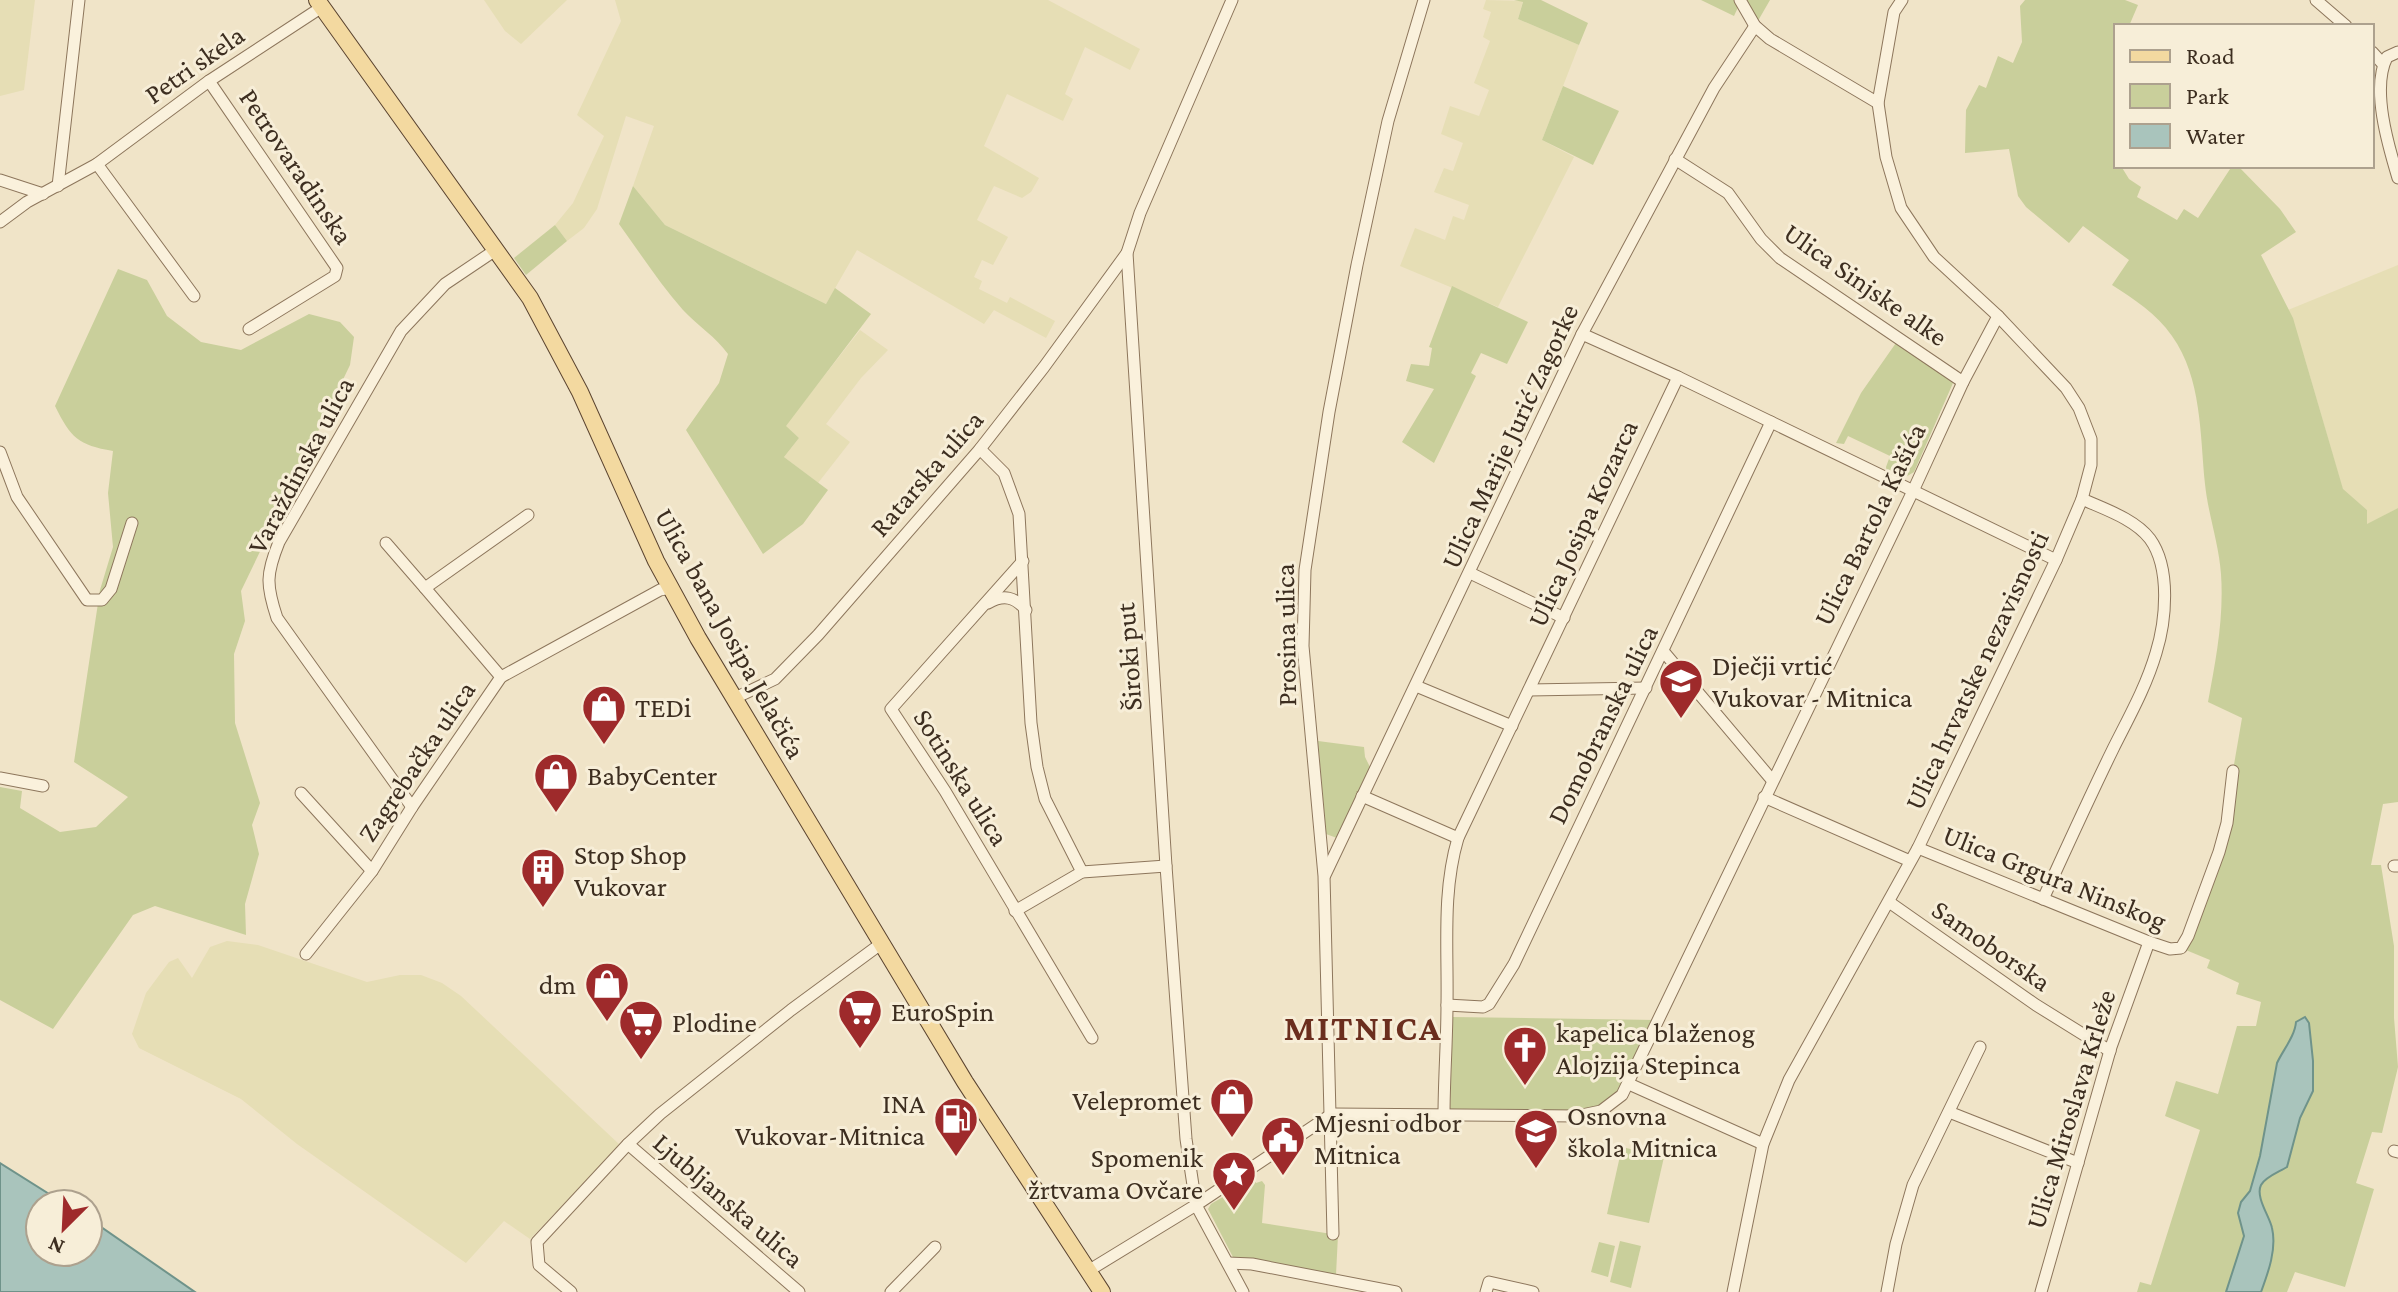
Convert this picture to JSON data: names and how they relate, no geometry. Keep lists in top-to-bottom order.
{
  "streets": {
    "main road": ["Ulica bana Josipa Jelačića"],
    "street": [
      "Petri skela",
      "Petrovaradinska",
      "Ulica Sinjske alke",
      "Ulica Marije Jurić Zagorke",
      "Varaždinska ulica",
      "Ratarska ulica",
      "Ulica Josipa Kozarca",
      "Ulica Bartola Kašića",
      "Prosina ulica",
      "Široki put",
      "Ulica hrvatske nezavisnosti",
      "Domobranska ulica",
      "Zagrebačka ulica",
      "Sotinska ulica",
      "Ulica Grgura Ninskog",
      "Samoborska",
      "Ulica Miroslava Krleže",
      "Ljubljanska ulica"
    ]
  },
  "crossings": [
    ["Petri skela", "Petrovaradinska"],
    ["Petri skela", "Ulica bana Josipa Jelačića"],
    ["Ulica Sinjske alke", "Ulica Marije Jurić Zagorke"],
    ["Ulica Sinjske alke", "Ulica Bartola Kašića"],
    ["Ulica Marije Jurić Zagorke", "Prosina ulica"],
    ["Varaždinska ulica", "Ulica bana Josipa Jelačića"],
    ["Varaždinska ulica", "Zagrebačka ulica"],
    ["Ratarska ulica", "Ulica bana Josipa Jelačića"],
    ["Ratarska ulica", "Široki put"],
    ["Ratarska ulica", "Sotinska ulica"],
    ["Ulica Josipa Kozarca", "Ulica Bartola Kašića"],
    ["Ulica Josipa Kozarca", "Domobranska ulica"],
    ["Ulica Bartola Kašića", "Prosina ulica"],
    ["Ulica Bartola Kašića", "Ulica hrvatske nezavisnosti"],
    ["Ulica bana Josipa Jelačića", "Zagrebačka ulica"],
    ["Ulica hrvatske nezavisnosti", "Ulica Grgura Ninskog"],
    ["Ulica hrvatske nezavisnosti", "Samoborska"],
    ["Ulica Grgura Ninskog", "Ulica Miroslava Krleže"],
    ["Samoborska", "Ulica Miroslava Krleže"]
  ],
  "districts": ["MITNICA"],
  "places": {
    "school or university": ["Dječji vrtić Vukovar - Mitnica", "Osnovna škola Mitnica"],
    "shop": [
      "TEDi",
      "BabyCenter",
      "dm",
      "Velepromet"
    ],
    "building": ["Stop Shop Vukovar"],
    "supermarket": ["EuroSpin", "Plodine"],
    "church": ["kapelica blaženog Alojzija Stepinca"],
    "fuel station": ["INA Vukovar-Mitnica"],
    "public building": ["Mjesni odbor Mitnica"],
    "place": ["Spomenik žrtvama Ovčare"]
  },
  "legend": ["Road", "Park", "Water"],
  "north": "bottom left"
}
